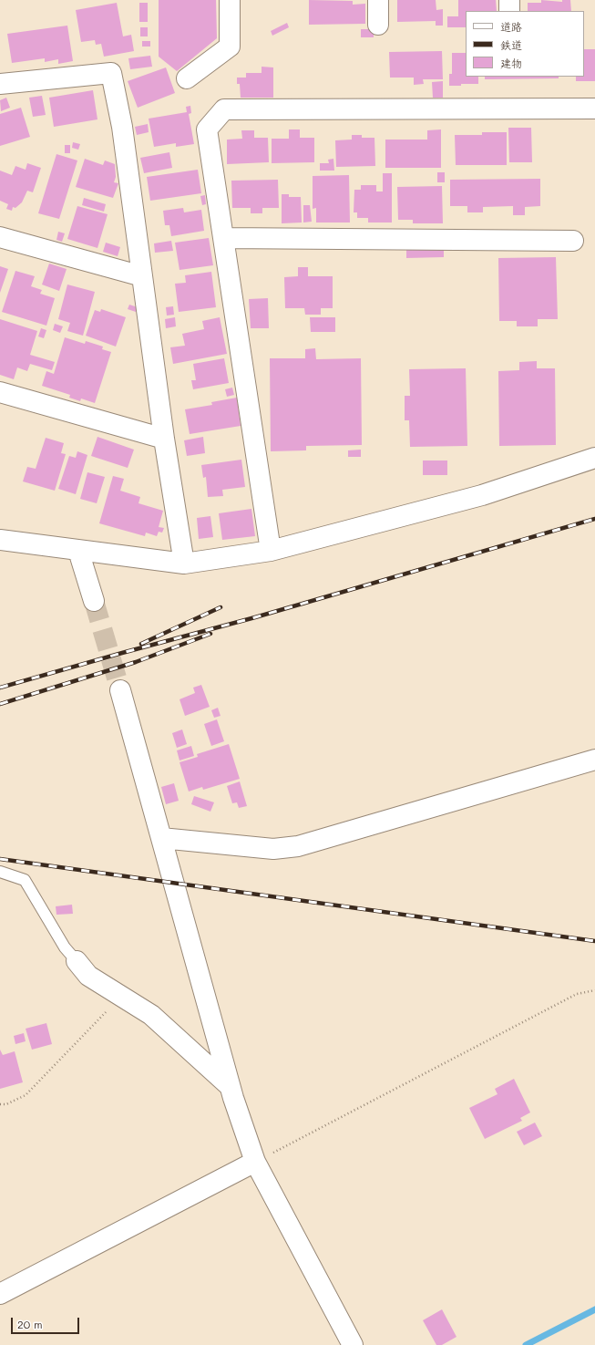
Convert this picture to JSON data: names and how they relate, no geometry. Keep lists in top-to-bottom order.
{
  "legend": ["道路", "鉄道", "建物"],
  "scale_bar": "20 m"
}
